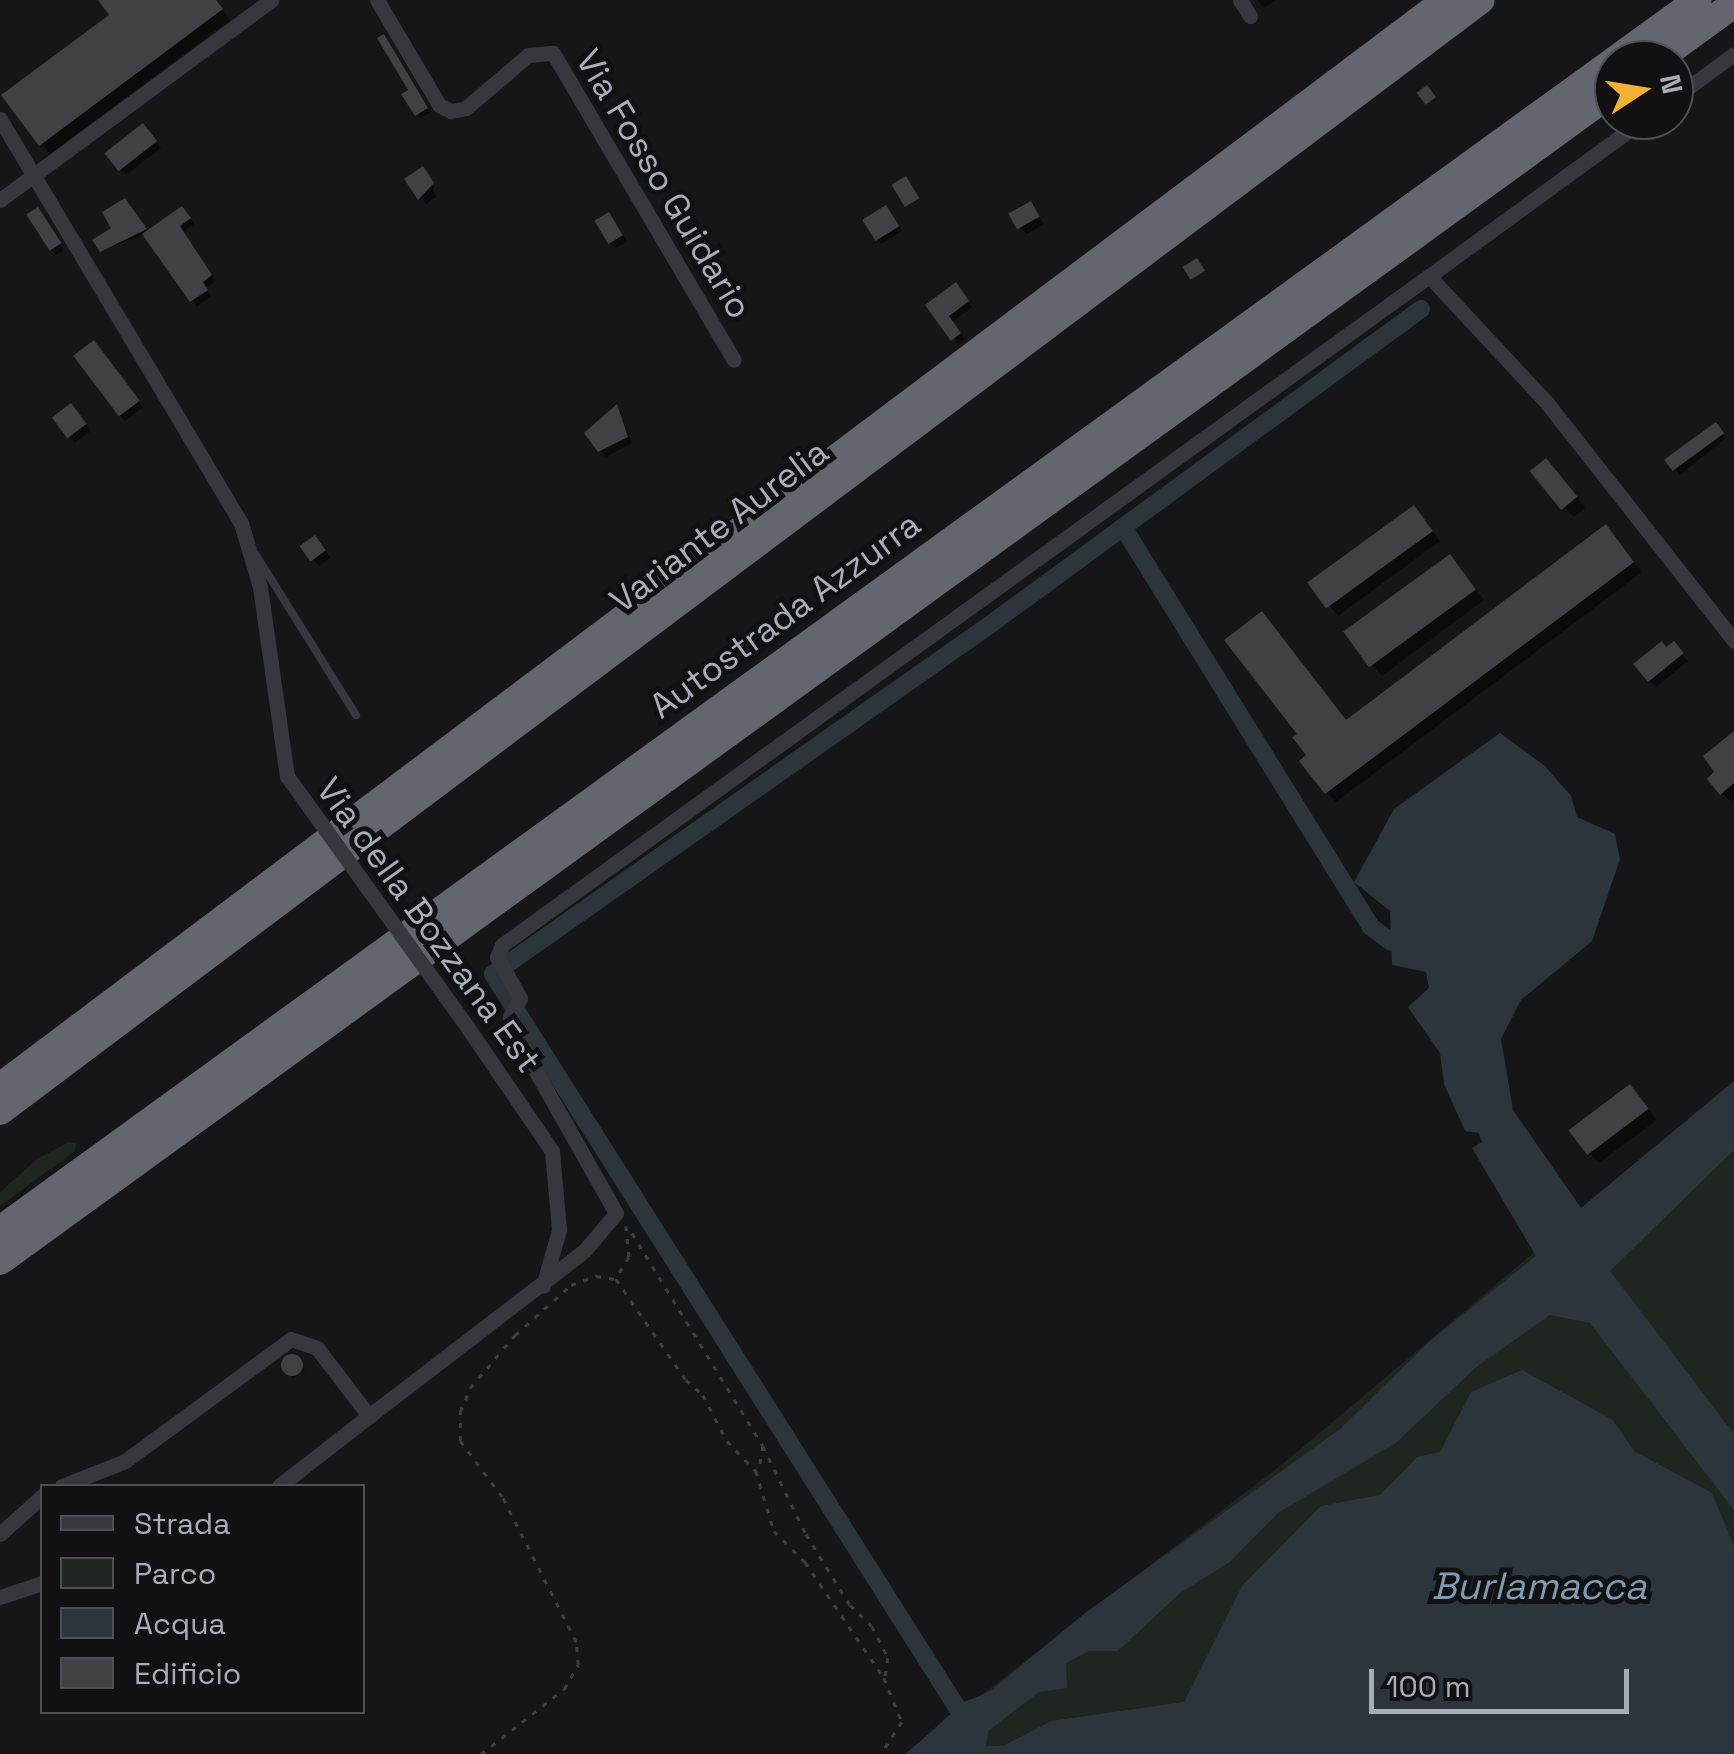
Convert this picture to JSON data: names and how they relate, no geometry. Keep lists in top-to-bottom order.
{
  "streets": {
    "highway": ["Variante Aurelia", "Autostrada Azzurra"],
    "street": ["Via Fosso Guidario", "Via della Bozzana Est"]
  },
  "water": ["Burlamacca"],
  "legend": [
    "Strada",
    "Parco",
    "Acqua",
    "Edificio"
  ],
  "scale_bar": "100 m",
  "north": "right"
}
